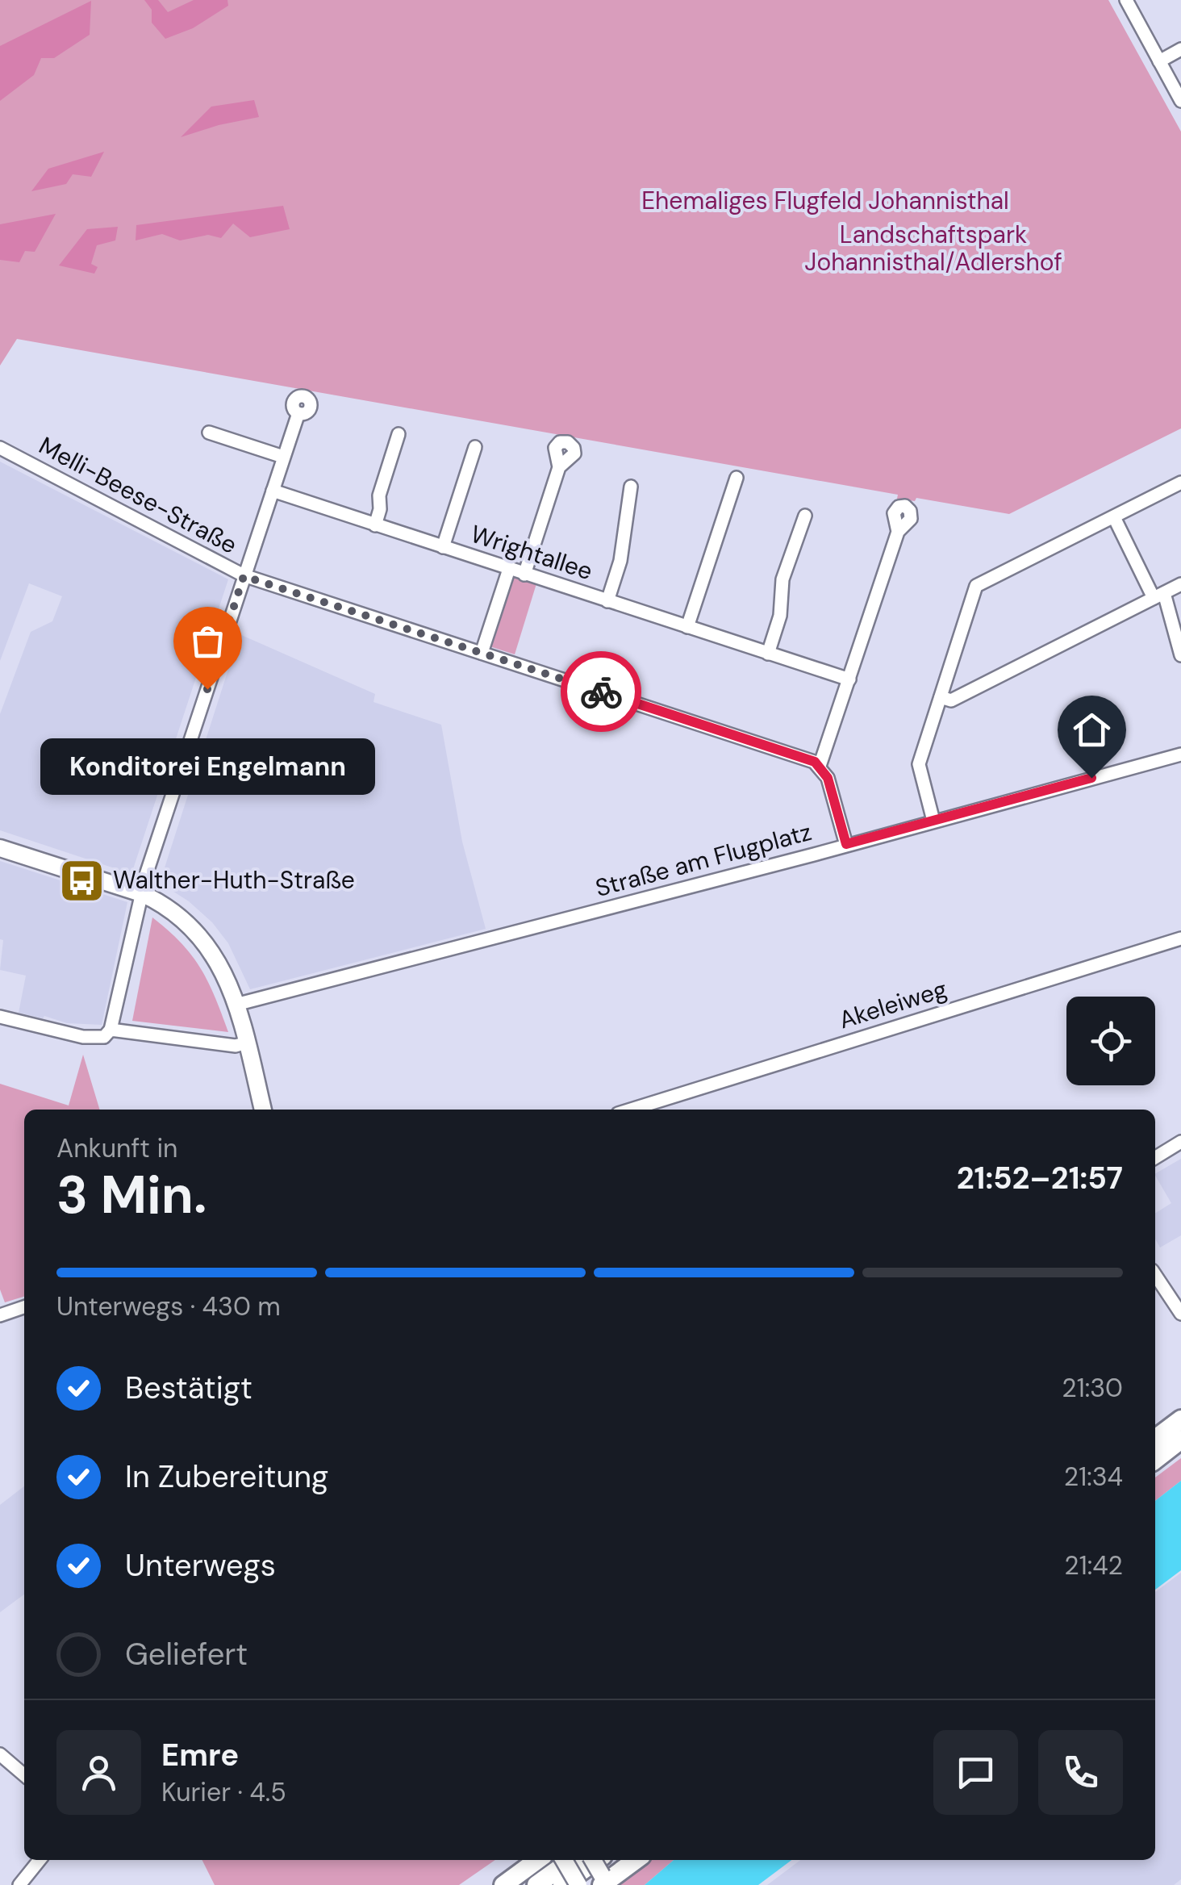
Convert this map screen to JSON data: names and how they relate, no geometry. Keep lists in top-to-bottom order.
{
  "streets": {
    "street": [
      "Melli-Beese-Straße",
      "Wrightallee",
      "Straße am Flugplatz",
      "Akeleiweg"
    ]
  },
  "parks": ["Ehemaliges Flugfeld Johannisthal", "Landschaftspark Johannisthal/Adlershof"],
  "places": {
    "other": ["Konditorei Engelmann"],
    "bus stop": ["Walther-Huth-Straße"]
  },
  "page": {
    "bubble": "Konditorei Engelmann",
    "heading": ["3 Min.", "Ankunft in", "21:52–21:57"],
    "panel": ["Emre", "Kurier · 4.5"],
    "bar": "Unterwegs · 430 m",
    "list": [
      ["Bestätigt", "21:30"],
      ["In Zubereitung", "21:34"],
      ["Unterwegs", "21:42"],
      "Geliefert"
    ]
  }
}
